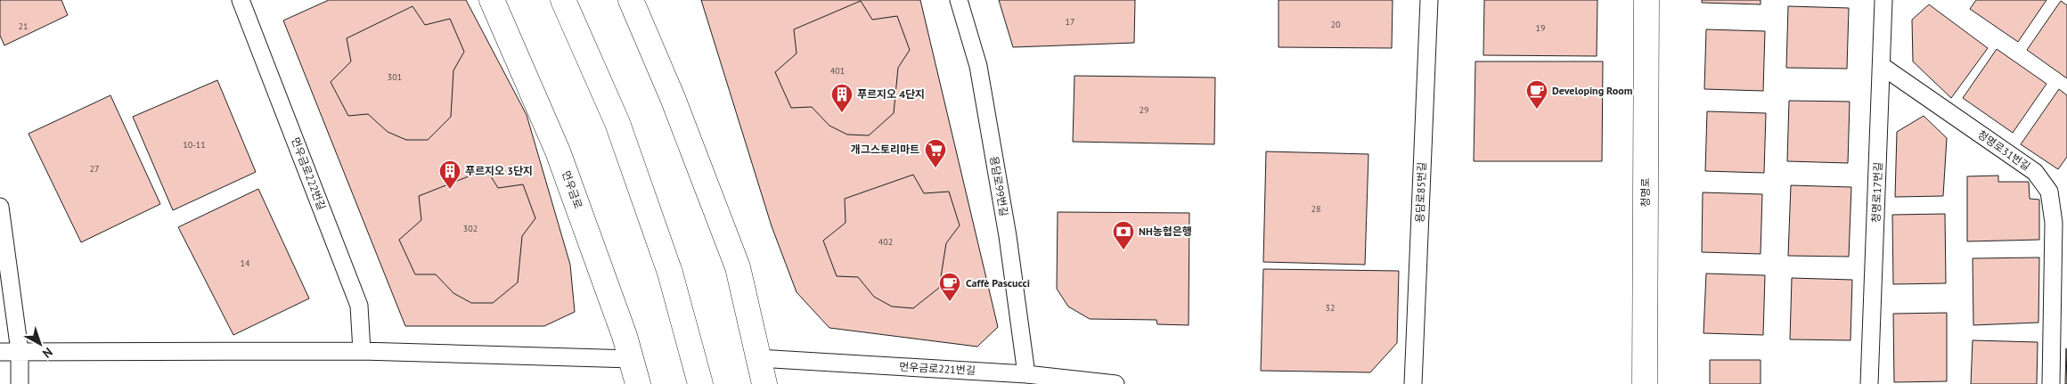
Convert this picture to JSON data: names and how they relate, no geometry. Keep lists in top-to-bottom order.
{
  "streets": {
    "street": ["먼우금로", "청명로"],
    "lane": [
      "청명로31번길",
      "먼우금로222번길",
      "용담로99번길",
      "용담로85번길",
      "청명로17번길",
      "먼우금로221번길"
    ]
  },
  "crossings": [
    ["청명로31번길", "청명로17번길"],
    ["용담로99번길", "먼우금로221번길"]
  ],
  "places": {
    "cafe": ["Developing Room", "Caffè Pascucci"],
    "building": ["푸르지오 4단지", "푸르지오 3단지"],
    "supermarket": ["개그스토리마트"],
    "bank": ["NH농협은행"]
  },
  "house_numbers": [
    "17",
    "20",
    "21",
    "19",
    "401",
    "301",
    "29",
    "10-11",
    "27",
    "28",
    "302",
    "402",
    "14",
    "32"
  ],
  "north": "bottom right"
}
